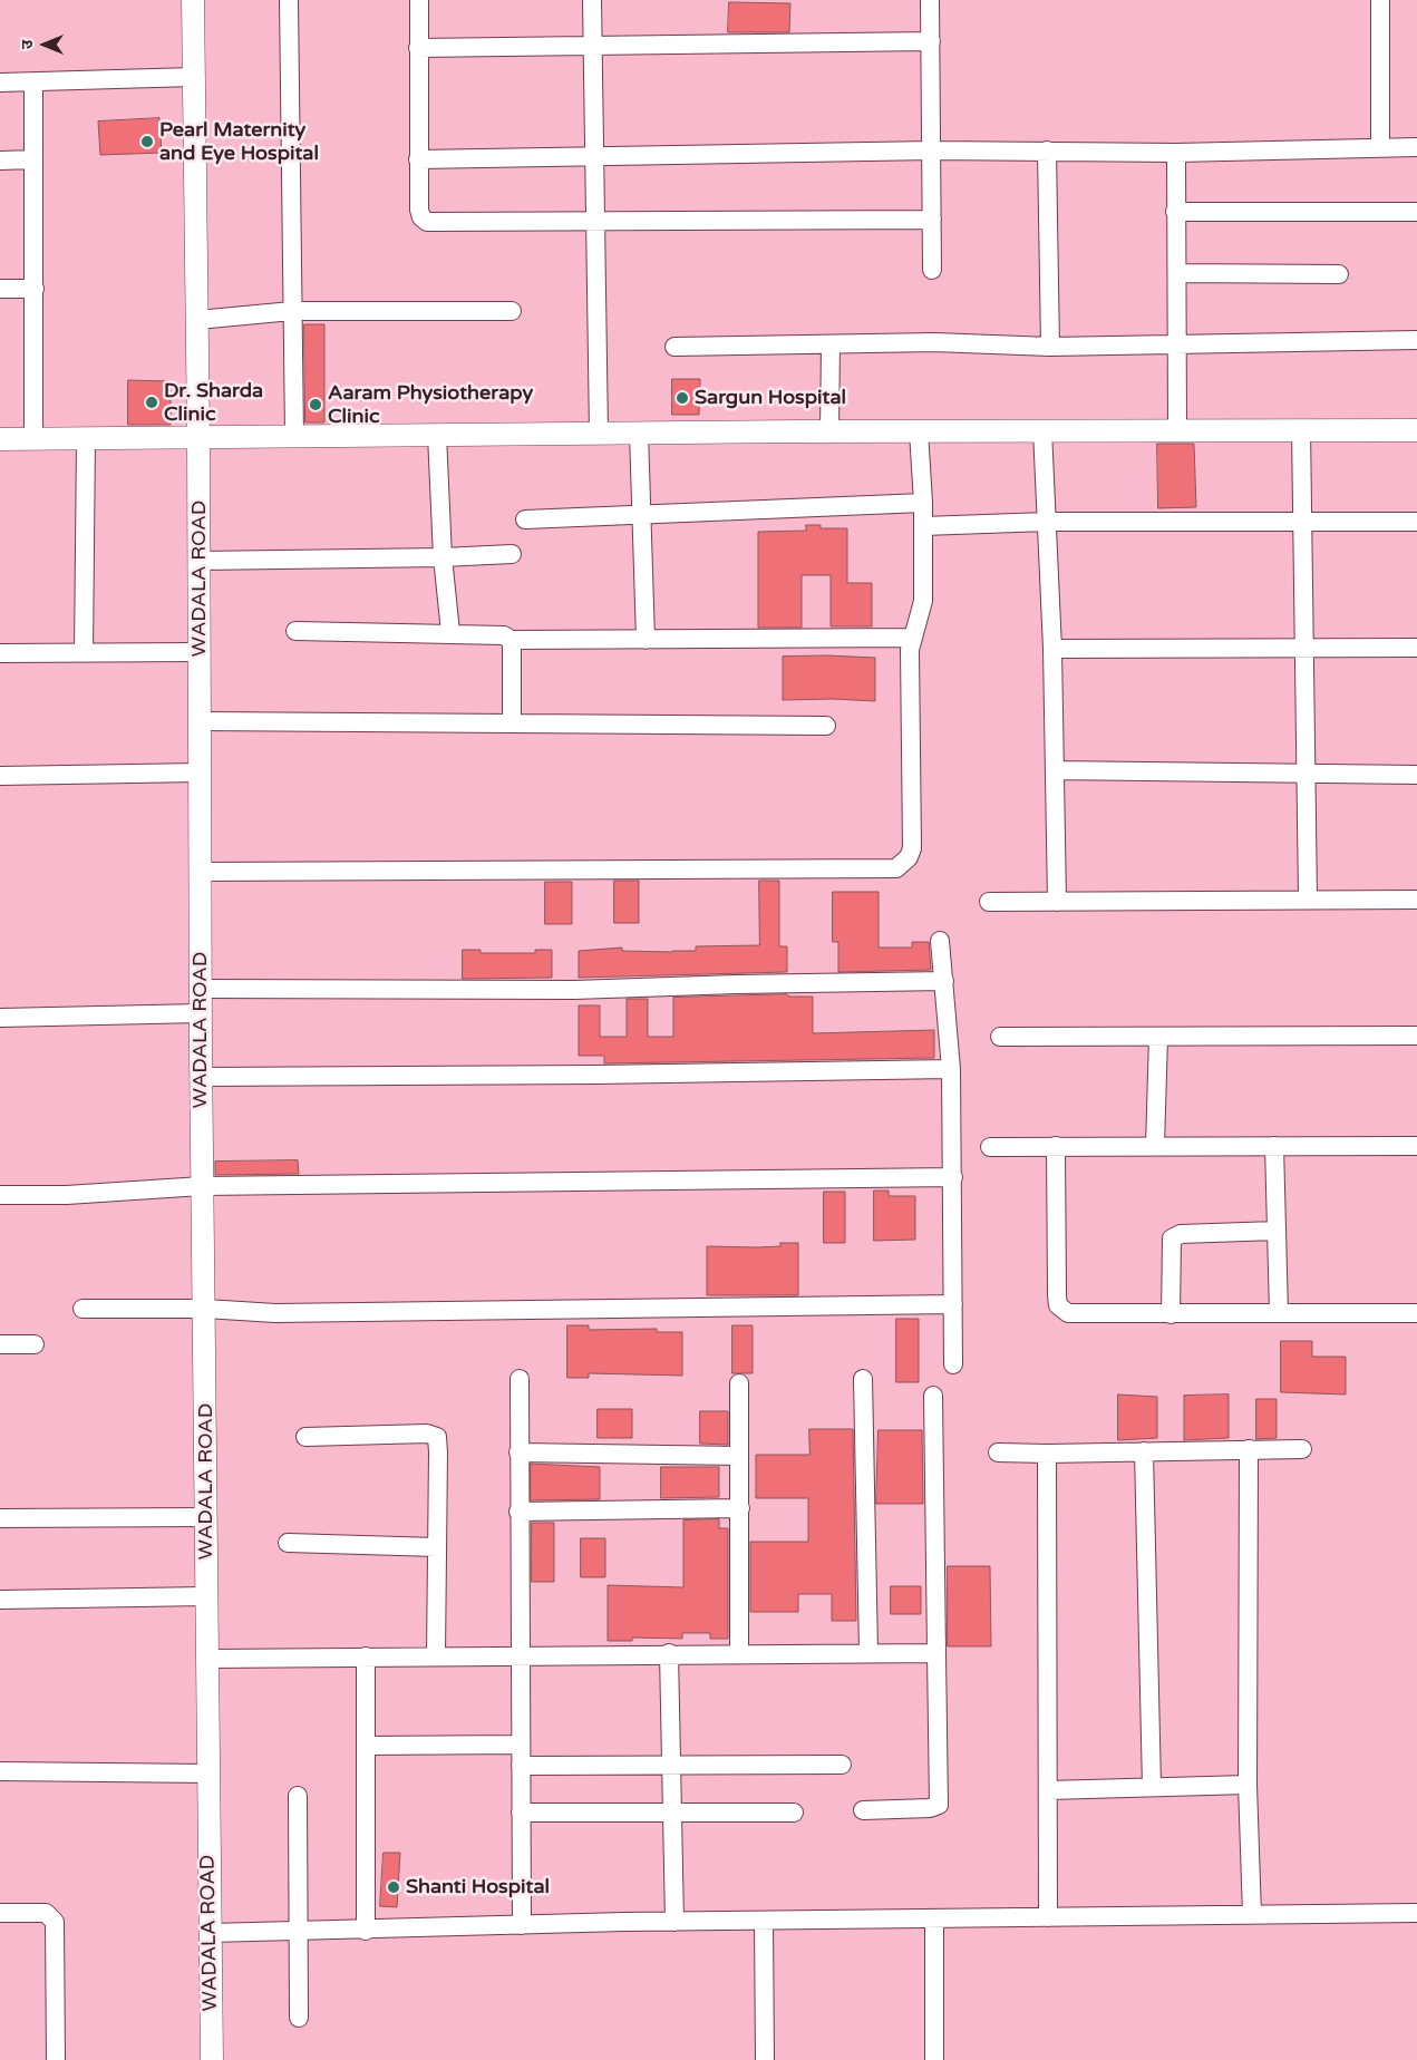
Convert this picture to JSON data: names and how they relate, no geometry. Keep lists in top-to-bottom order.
{
  "streets": {
    "street": ["WADALA ROAD"]
  },
  "places": [
    "Pearl Maternity and Eye Hospital",
    "Sargun Hospital",
    "Dr. Sharda Clinic",
    "Aaram Physiotherapy Clinic",
    "Shanti Hospital"
  ],
  "north": "left"
}
